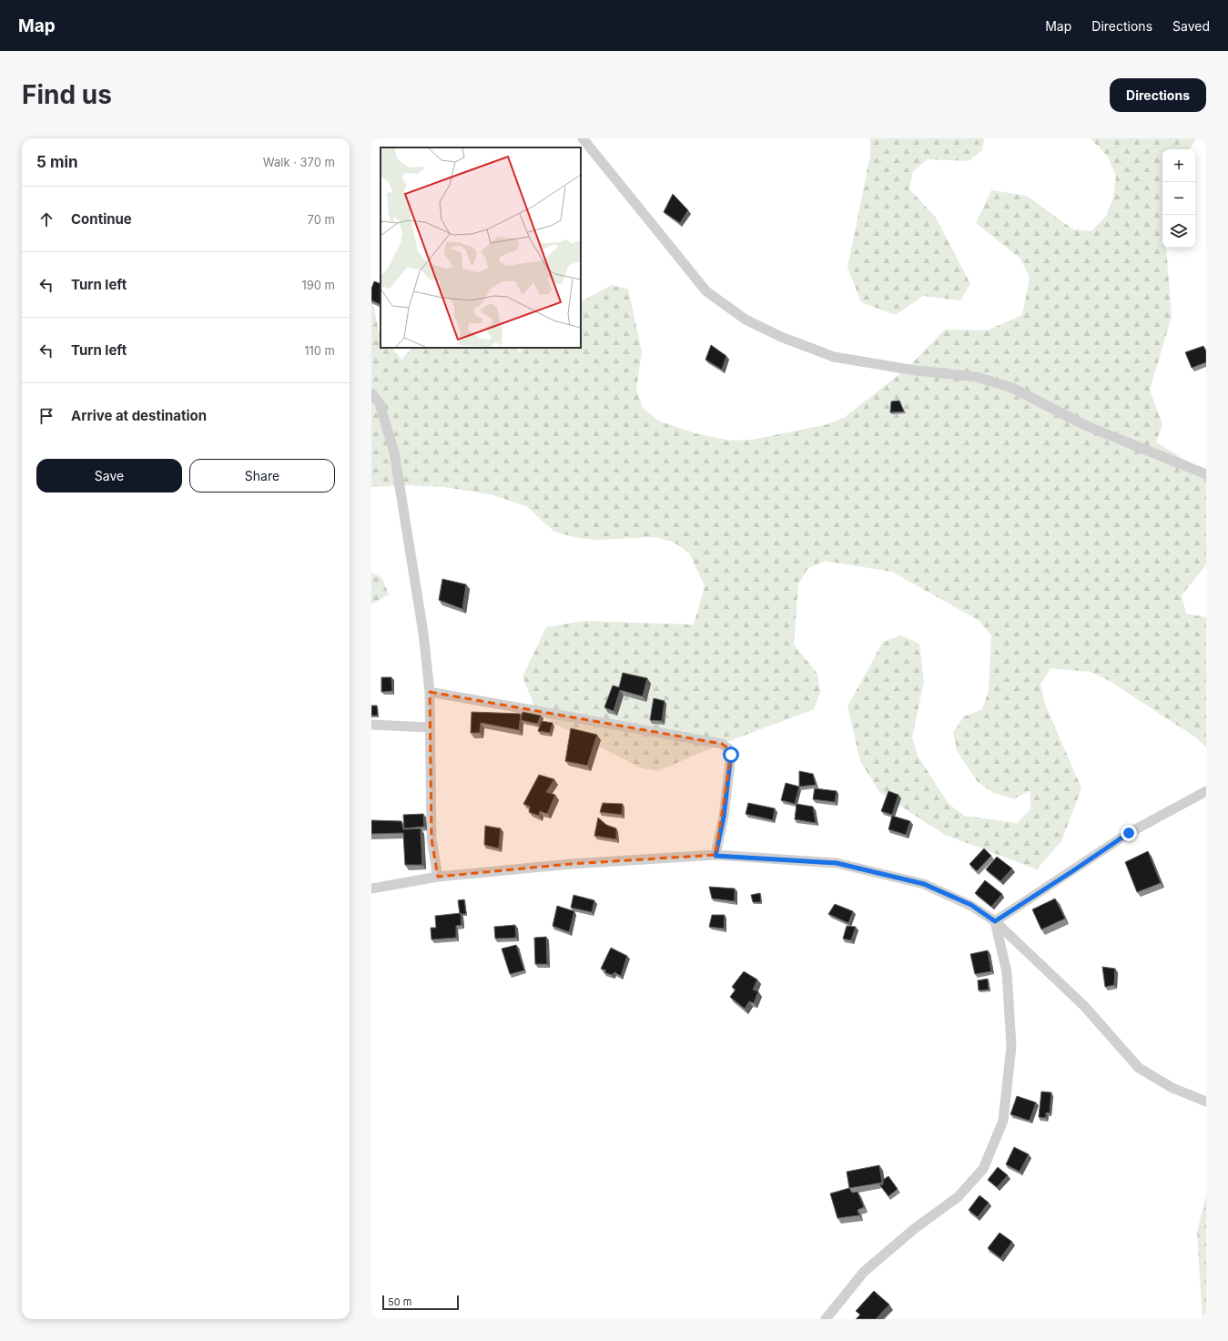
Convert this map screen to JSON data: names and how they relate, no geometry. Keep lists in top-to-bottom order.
{
  "scale_bar": "50 m",
  "page": {
    "header": "Map",
    "nav": ["Map", "Directions", "Saved"],
    "buttons": [
      "Directions",
      ["Save", "Share"]
    ],
    "title": "Find us",
    "heading": ["5 min", "Walk · 370 m"],
    "map_buttons": ["+", "−"],
    "list": [
      ["Continue", "70 m"],
      ["Turn left", "190 m"],
      ["Turn left", "110 m"],
      "Arrive at destination"
    ],
    "scale": "50 m"
  }
}
